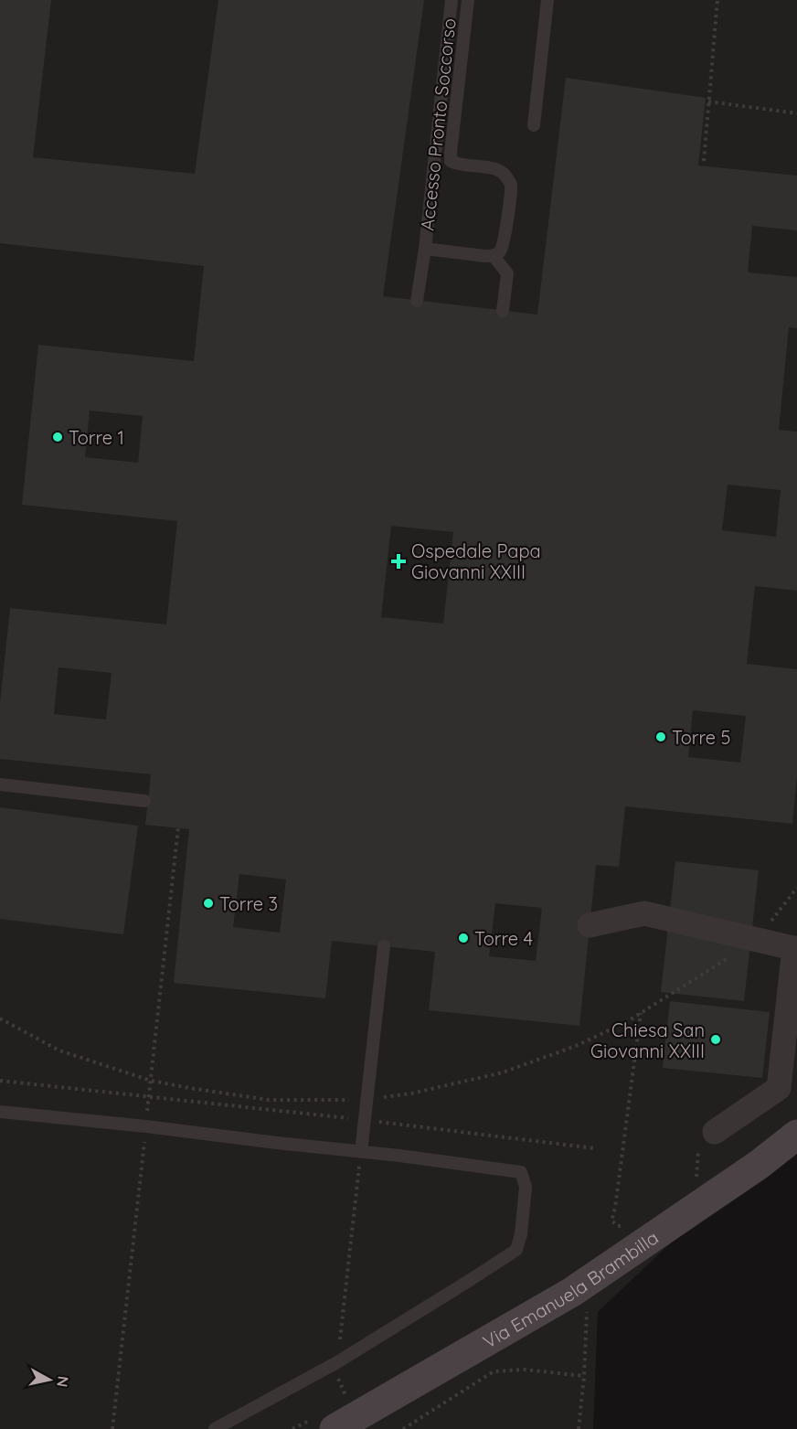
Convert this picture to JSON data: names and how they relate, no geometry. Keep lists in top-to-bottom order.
{
  "streets": {
    "street": ["Via Emanuela Brambilla"],
    "lane": ["Accesso Pronto Soccorso"]
  },
  "places": {
    "other": [
      "Torre 1",
      "Torre 5",
      "Torre 3",
      "Torre 4",
      "Chiesa San Giovanni XXIII"
    ],
    "health": ["Ospedale Papa Giovanni XXIII"]
  },
  "north": "right"
}
